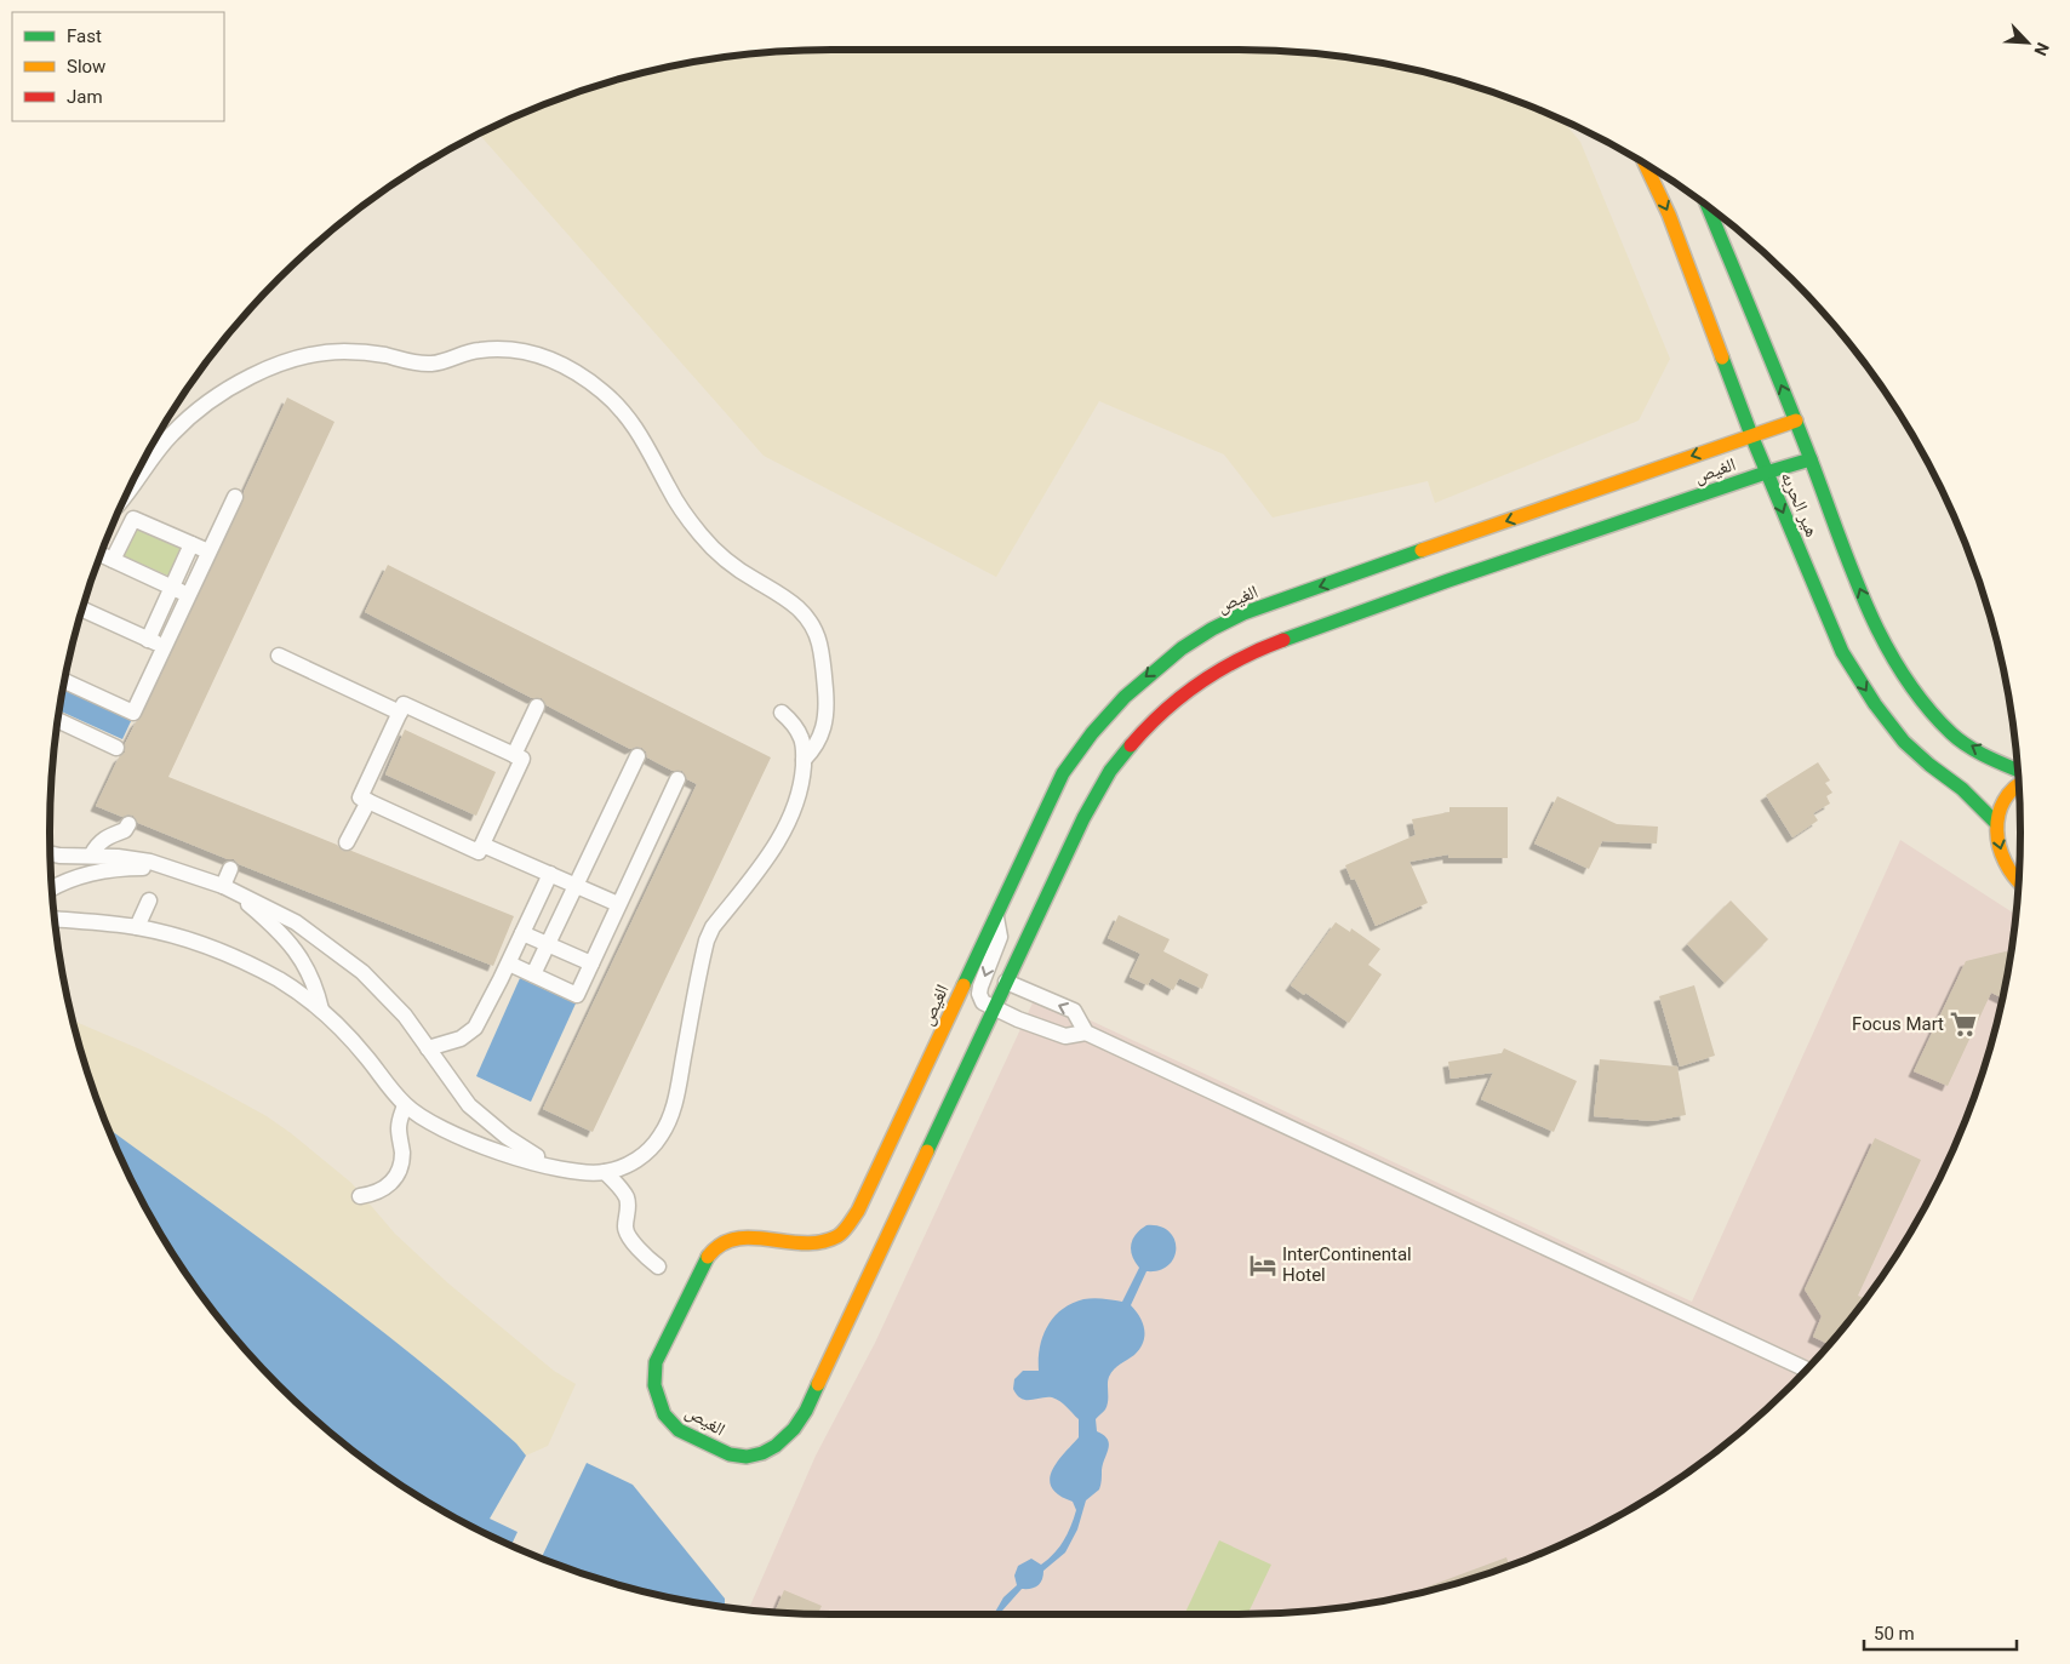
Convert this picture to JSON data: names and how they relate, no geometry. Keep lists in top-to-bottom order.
{
  "streets": {
    "street": ["الغيص", "هير الحربه"]
  },
  "crossings": [
    ["الغيص", "هير الحربه"]
  ],
  "places": {
    "supermarket": ["Focus Mart"],
    "hotel": ["InterContinental Hotel"]
  },
  "legend": ["Fast", "Slow", "Jam"],
  "scale_bar": "50 m",
  "north": "bottom right"
}
